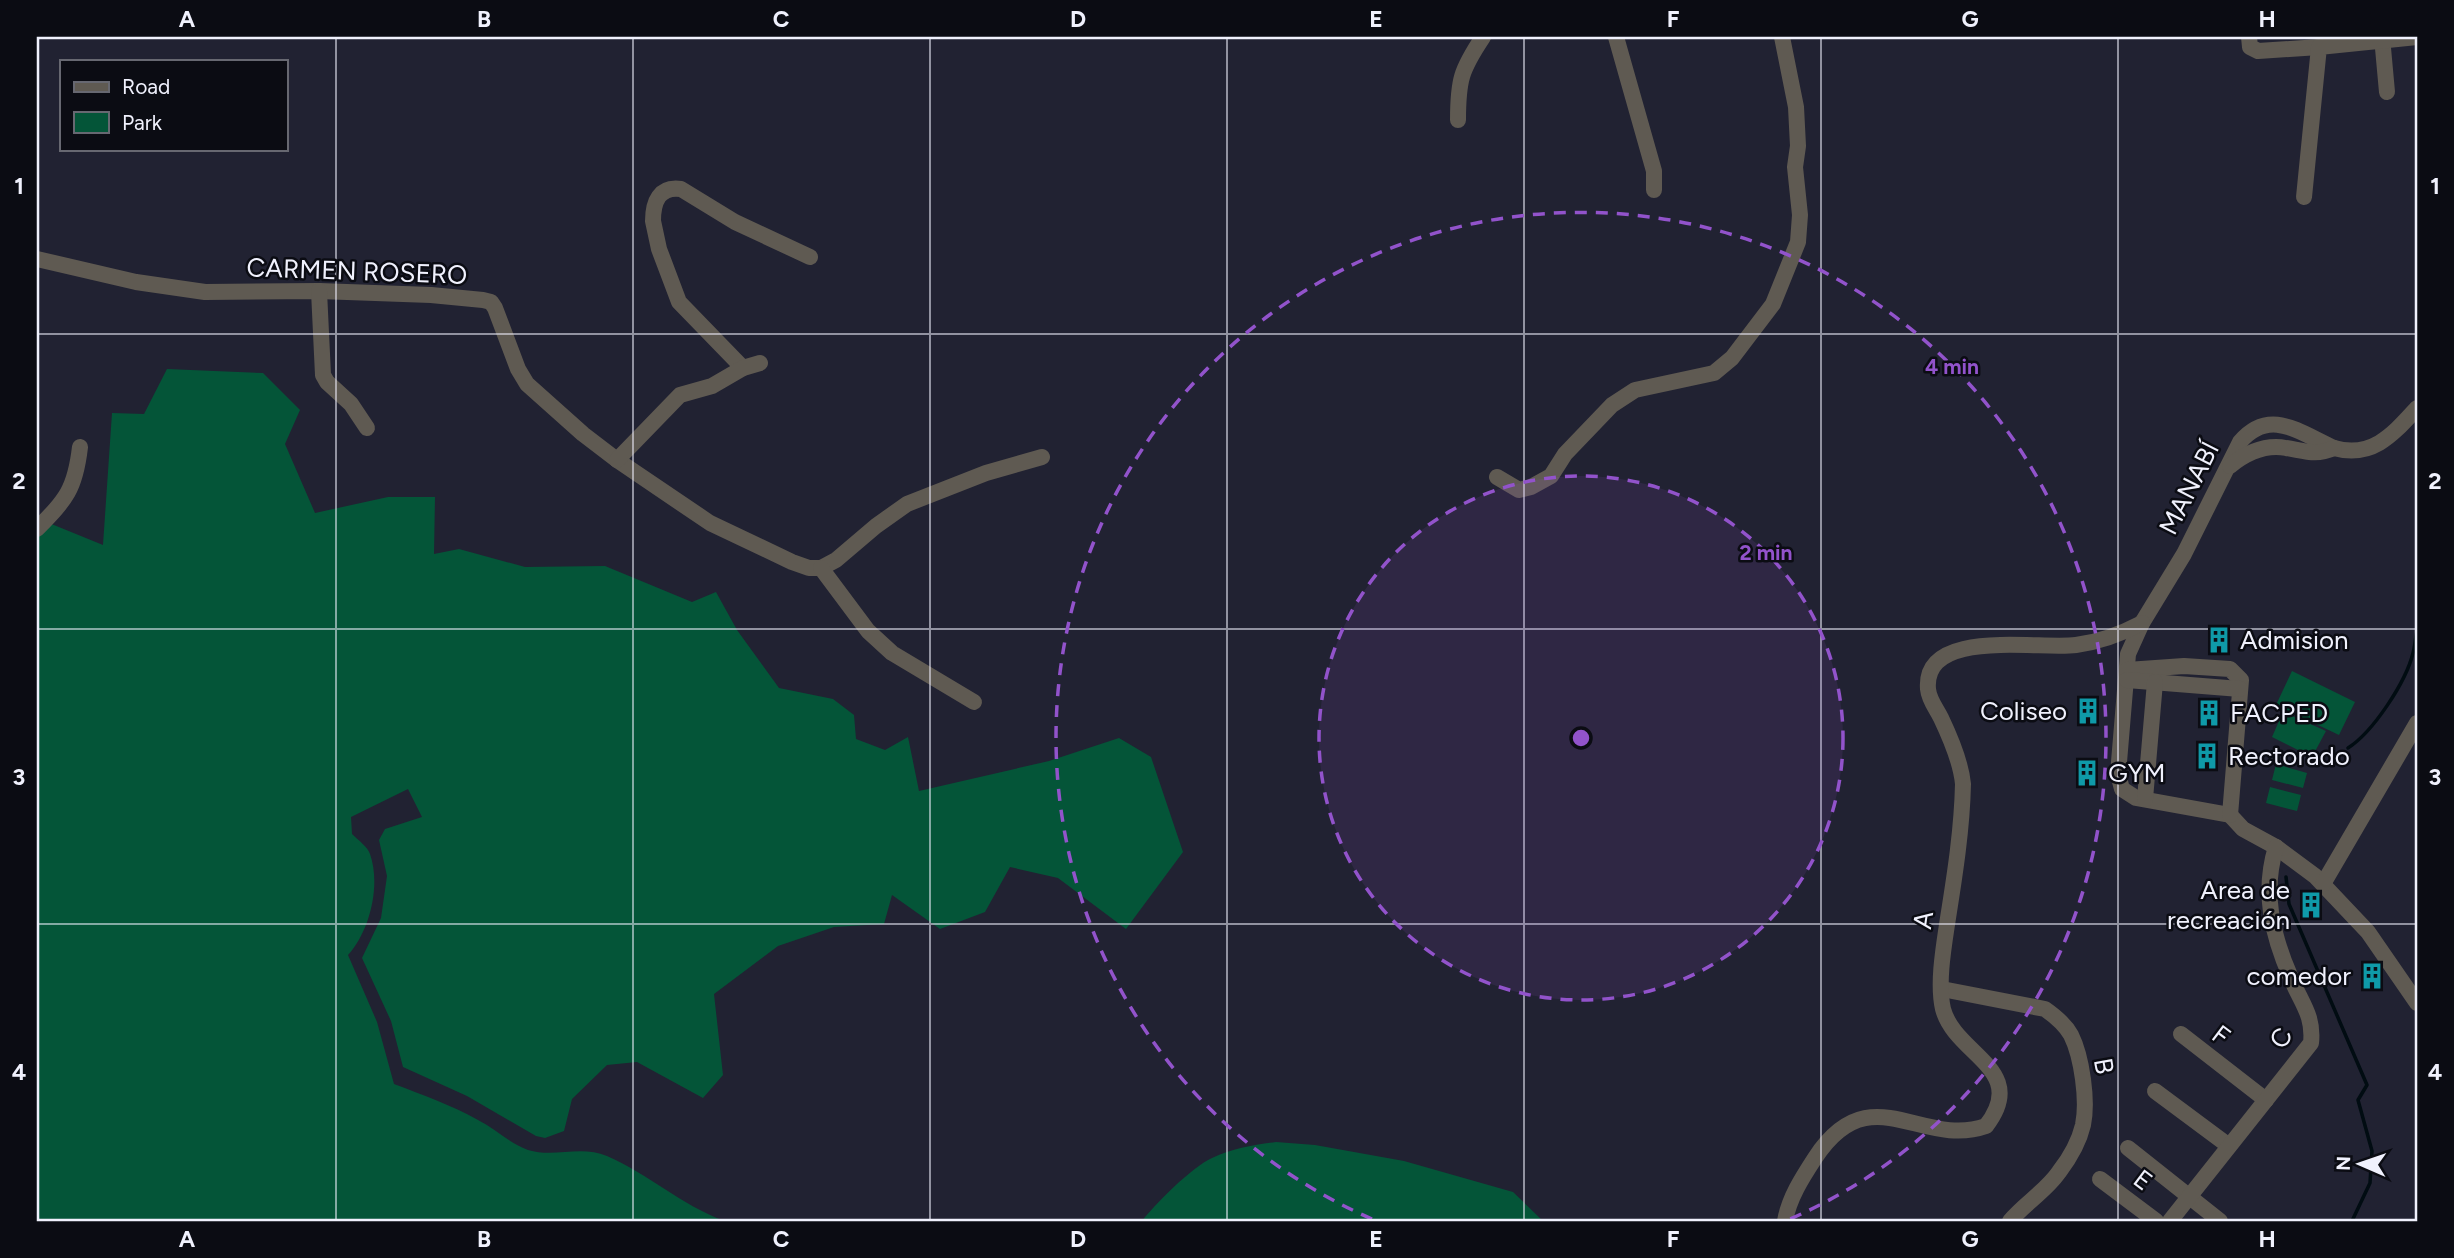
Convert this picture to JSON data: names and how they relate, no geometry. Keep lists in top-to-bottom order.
{
  "streets": {
    "street": [
      "CARMEN ROSERO",
      "MANABÍ",
      "A",
      "F",
      "C",
      "B",
      "E"
    ]
  },
  "crossings": [
    ["MANABÍ", "A"],
    ["A", "B"],
    ["F", "C"]
  ],
  "places": {
    "building": [
      "Admision",
      "Coliseo",
      "FACPED",
      "Rectorado",
      "GYM",
      "Area de recreación",
      "comedor"
    ]
  },
  "legend": ["Road", "Park"],
  "north": "left",
  "grid": {
    "columns": [
      "A",
      "B",
      "C",
      "D",
      "E",
      "F",
      "G",
      "H"
    ],
    "rows": [
      "1",
      "2",
      "3",
      "4"
    ]
  },
  "rings": ["4 min", "2 min"]
}
